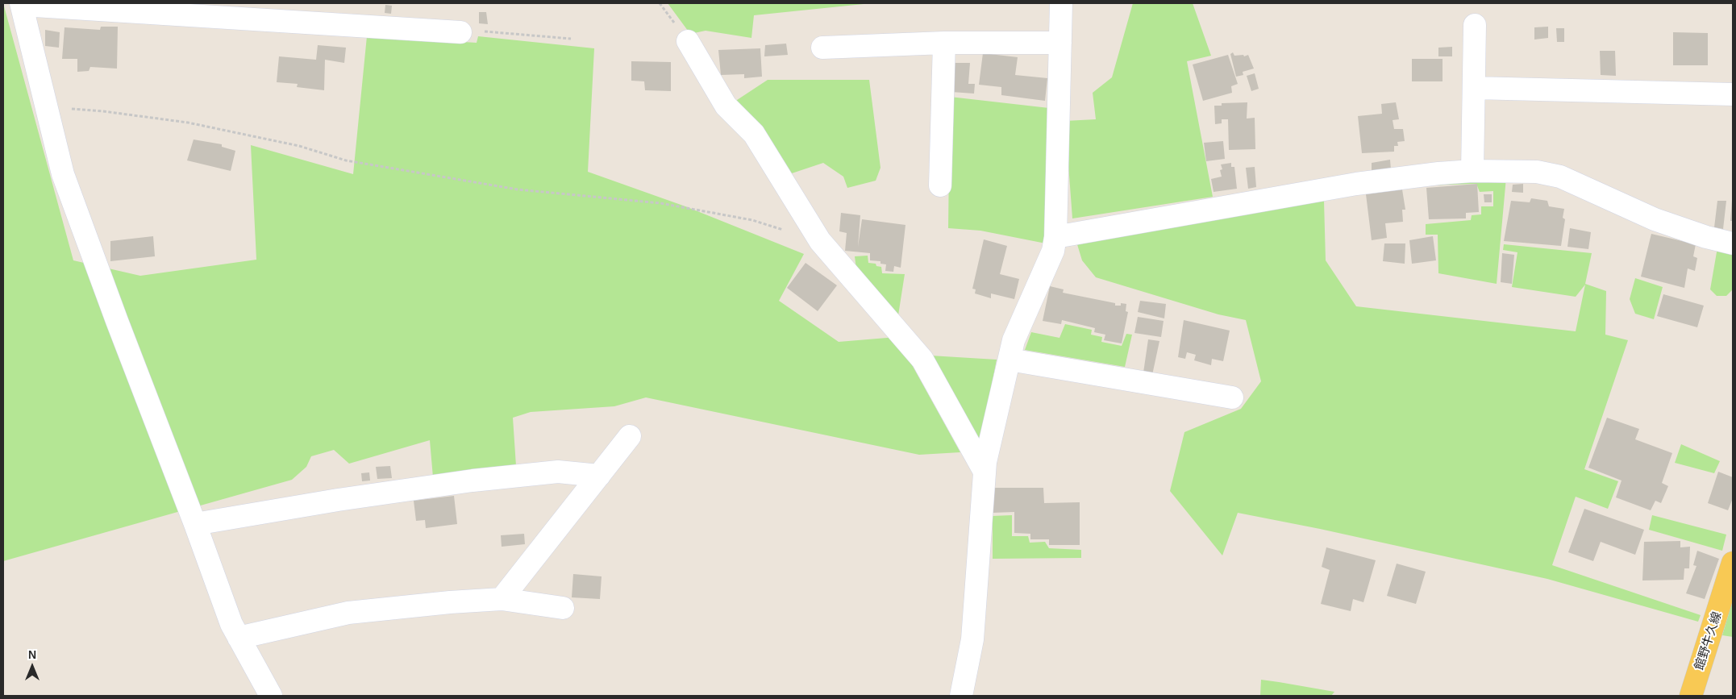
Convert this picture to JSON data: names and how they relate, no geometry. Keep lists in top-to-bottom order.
{
  "streets": {
    "main road": ["館野牛久線"]
  },
  "north": "top"
}
